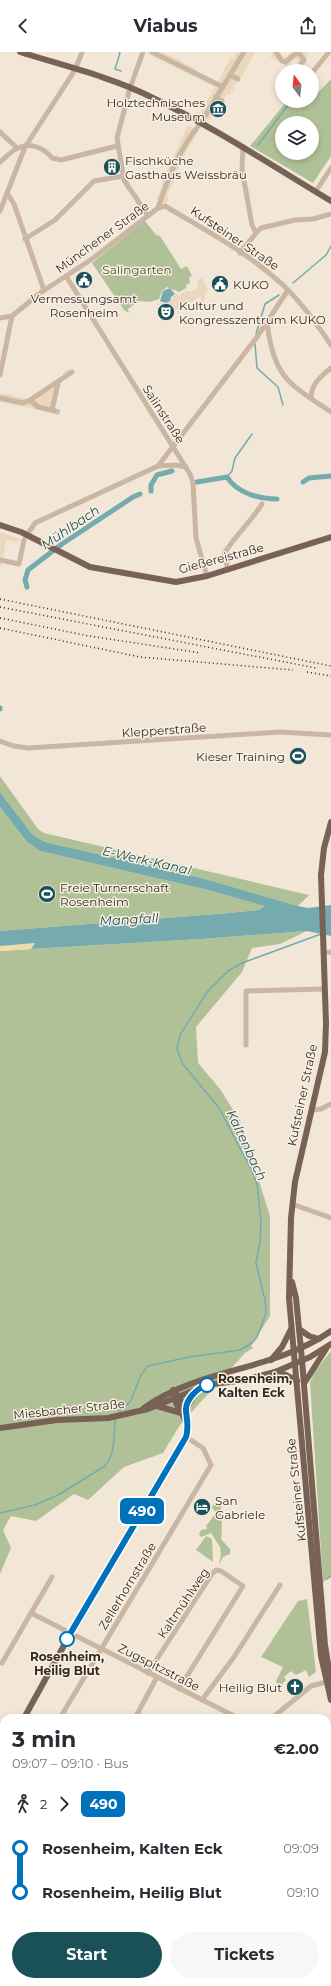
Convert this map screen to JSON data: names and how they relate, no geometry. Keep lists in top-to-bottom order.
{
  "streets": {
    "main road": ["Kufsteiner Straße", "Gießereistraße", "Miesbacher Straße"],
    "street": [
      "Münchener Straße",
      "Salinstraße",
      "Klepperstraße",
      "Zellerhornstraße",
      "Kaltmühlweg",
      "Zugspitzstraße"
    ]
  },
  "crossings": [
    ["Münchener Straße", "Kufsteiner Straße"],
    ["Münchener Straße", "Salinstraße"],
    ["Kufsteiner Straße", "Miesbacher Straße"],
    ["Salinstraße", "Gießereistraße"],
    ["Zellerhornstraße", "Zugspitzstraße"],
    ["Kaltmühlweg", "Zugspitzstraße"]
  ],
  "water": [
    "Mühlbach",
    "E-Werk-Kanal",
    "Mangfall",
    "Kaltenbach"
  ],
  "parks": ["Salingarten"],
  "places": {
    "museum": ["Holztechnisches Museum"],
    "building": ["Fischküche Gasthaus Weissbräu"],
    "public building": ["Vermessungsamt Rosenheim", "KUKO"],
    "theatre": ["Kultur und Kongresszentrum KUKO"],
    "sports": ["Kieser Training", "Freie Turnerschaft Rosenheim"],
    "other": ["Rosenheim, Kalten Eck", "Rosenheim, Heilig Blut"],
    "hotel": ["San Gabriele"],
    "church": ["Heilig Blut"]
  },
  "lines": ["bus line 490"],
  "north": "top",
  "page": {
    "header": "Viabus",
    "on_map": "490",
    "heading": ["3 min", "09:07 – 09:10 · Bus", "€2.00"],
    "legs": ["2", "490"],
    "list": [
      {
        "name": "Rosenheim, Kalten Eck",
        "value": "09:09"
      },
      {
        "name": "Rosenheim, Heilig Blut",
        "value": "09:10"
      }
    ],
    "buttons": ["Start", "Tickets"]
  }
}
